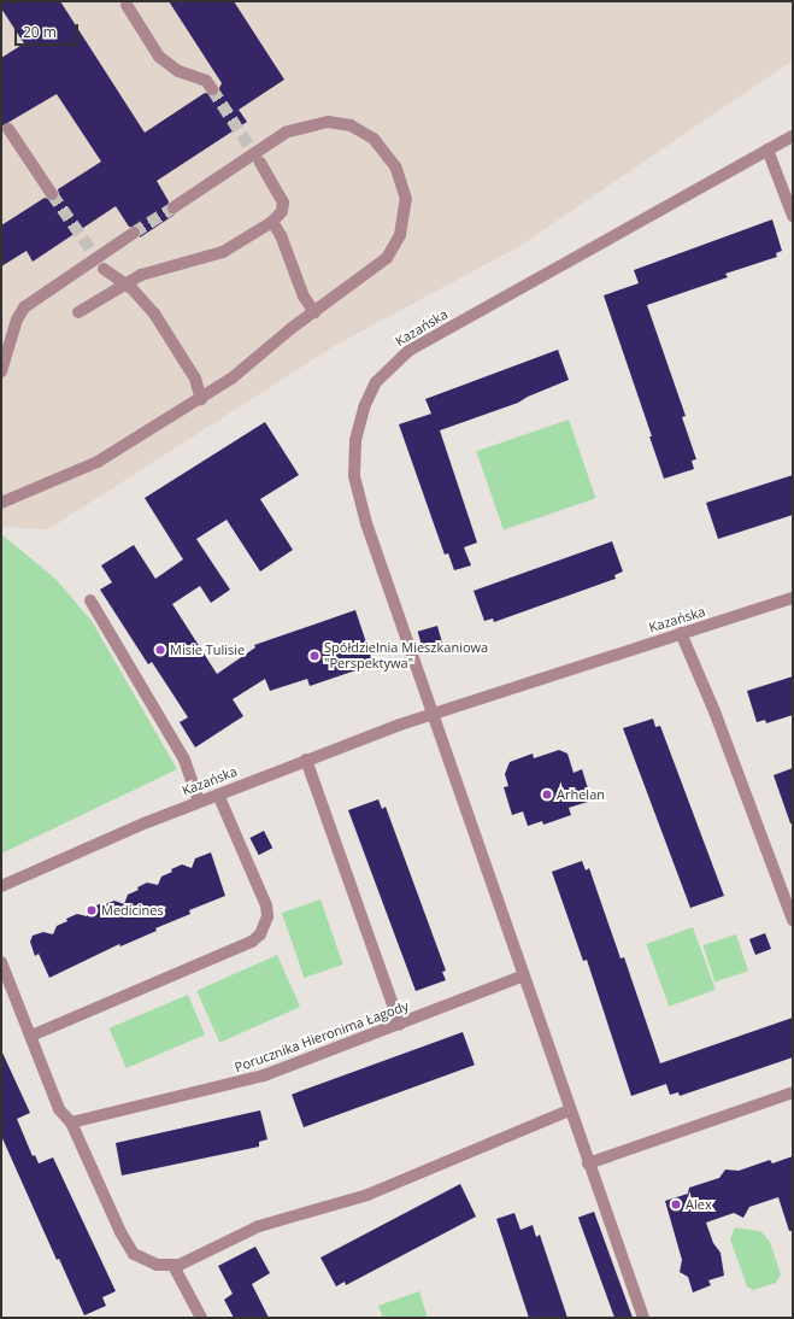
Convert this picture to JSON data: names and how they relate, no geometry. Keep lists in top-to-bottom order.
{
  "streets": {
    "street": ["Kazańska", "Porucznika Hieronima Łagody"]
  },
  "places": [
    "Misie Tulisie",
    "Spółdzielnia Mieszkaniowa \"Perspektywa\"",
    "Arhelan",
    "Medicines",
    "Alex"
  ],
  "scale_bar": "20 m"
}
